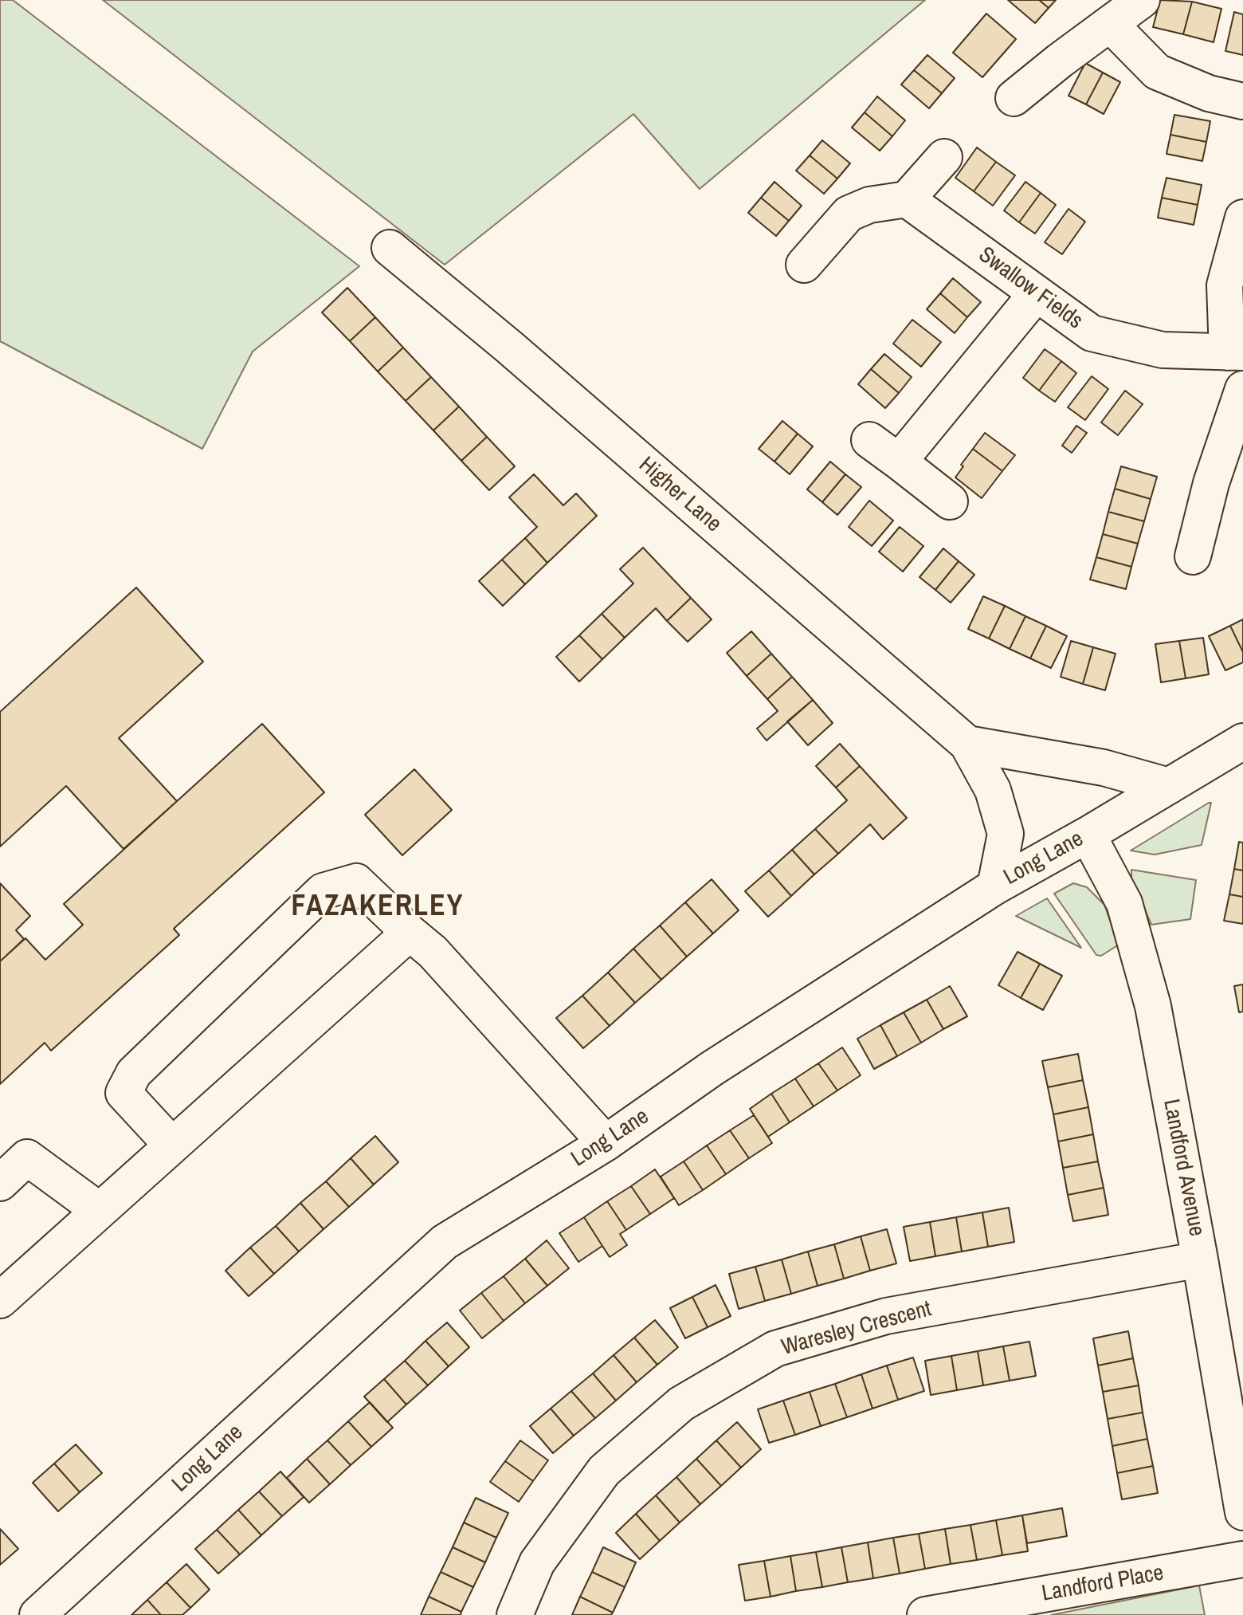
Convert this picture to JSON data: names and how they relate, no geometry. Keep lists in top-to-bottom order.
{
  "streets": {
    "street": [
      "Swallow Fields",
      "Higher Lane",
      "Long Lane",
      "Landford Avenue",
      "Waresley Crescent",
      "Landford Place"
    ]
  },
  "crossings": [
    ["Higher Lane", "Long Lane"],
    ["Long Lane", "Landford Avenue"],
    ["Landford Avenue", "Waresley Crescent"]
  ],
  "districts": ["FAZAKERLEY"]
}
